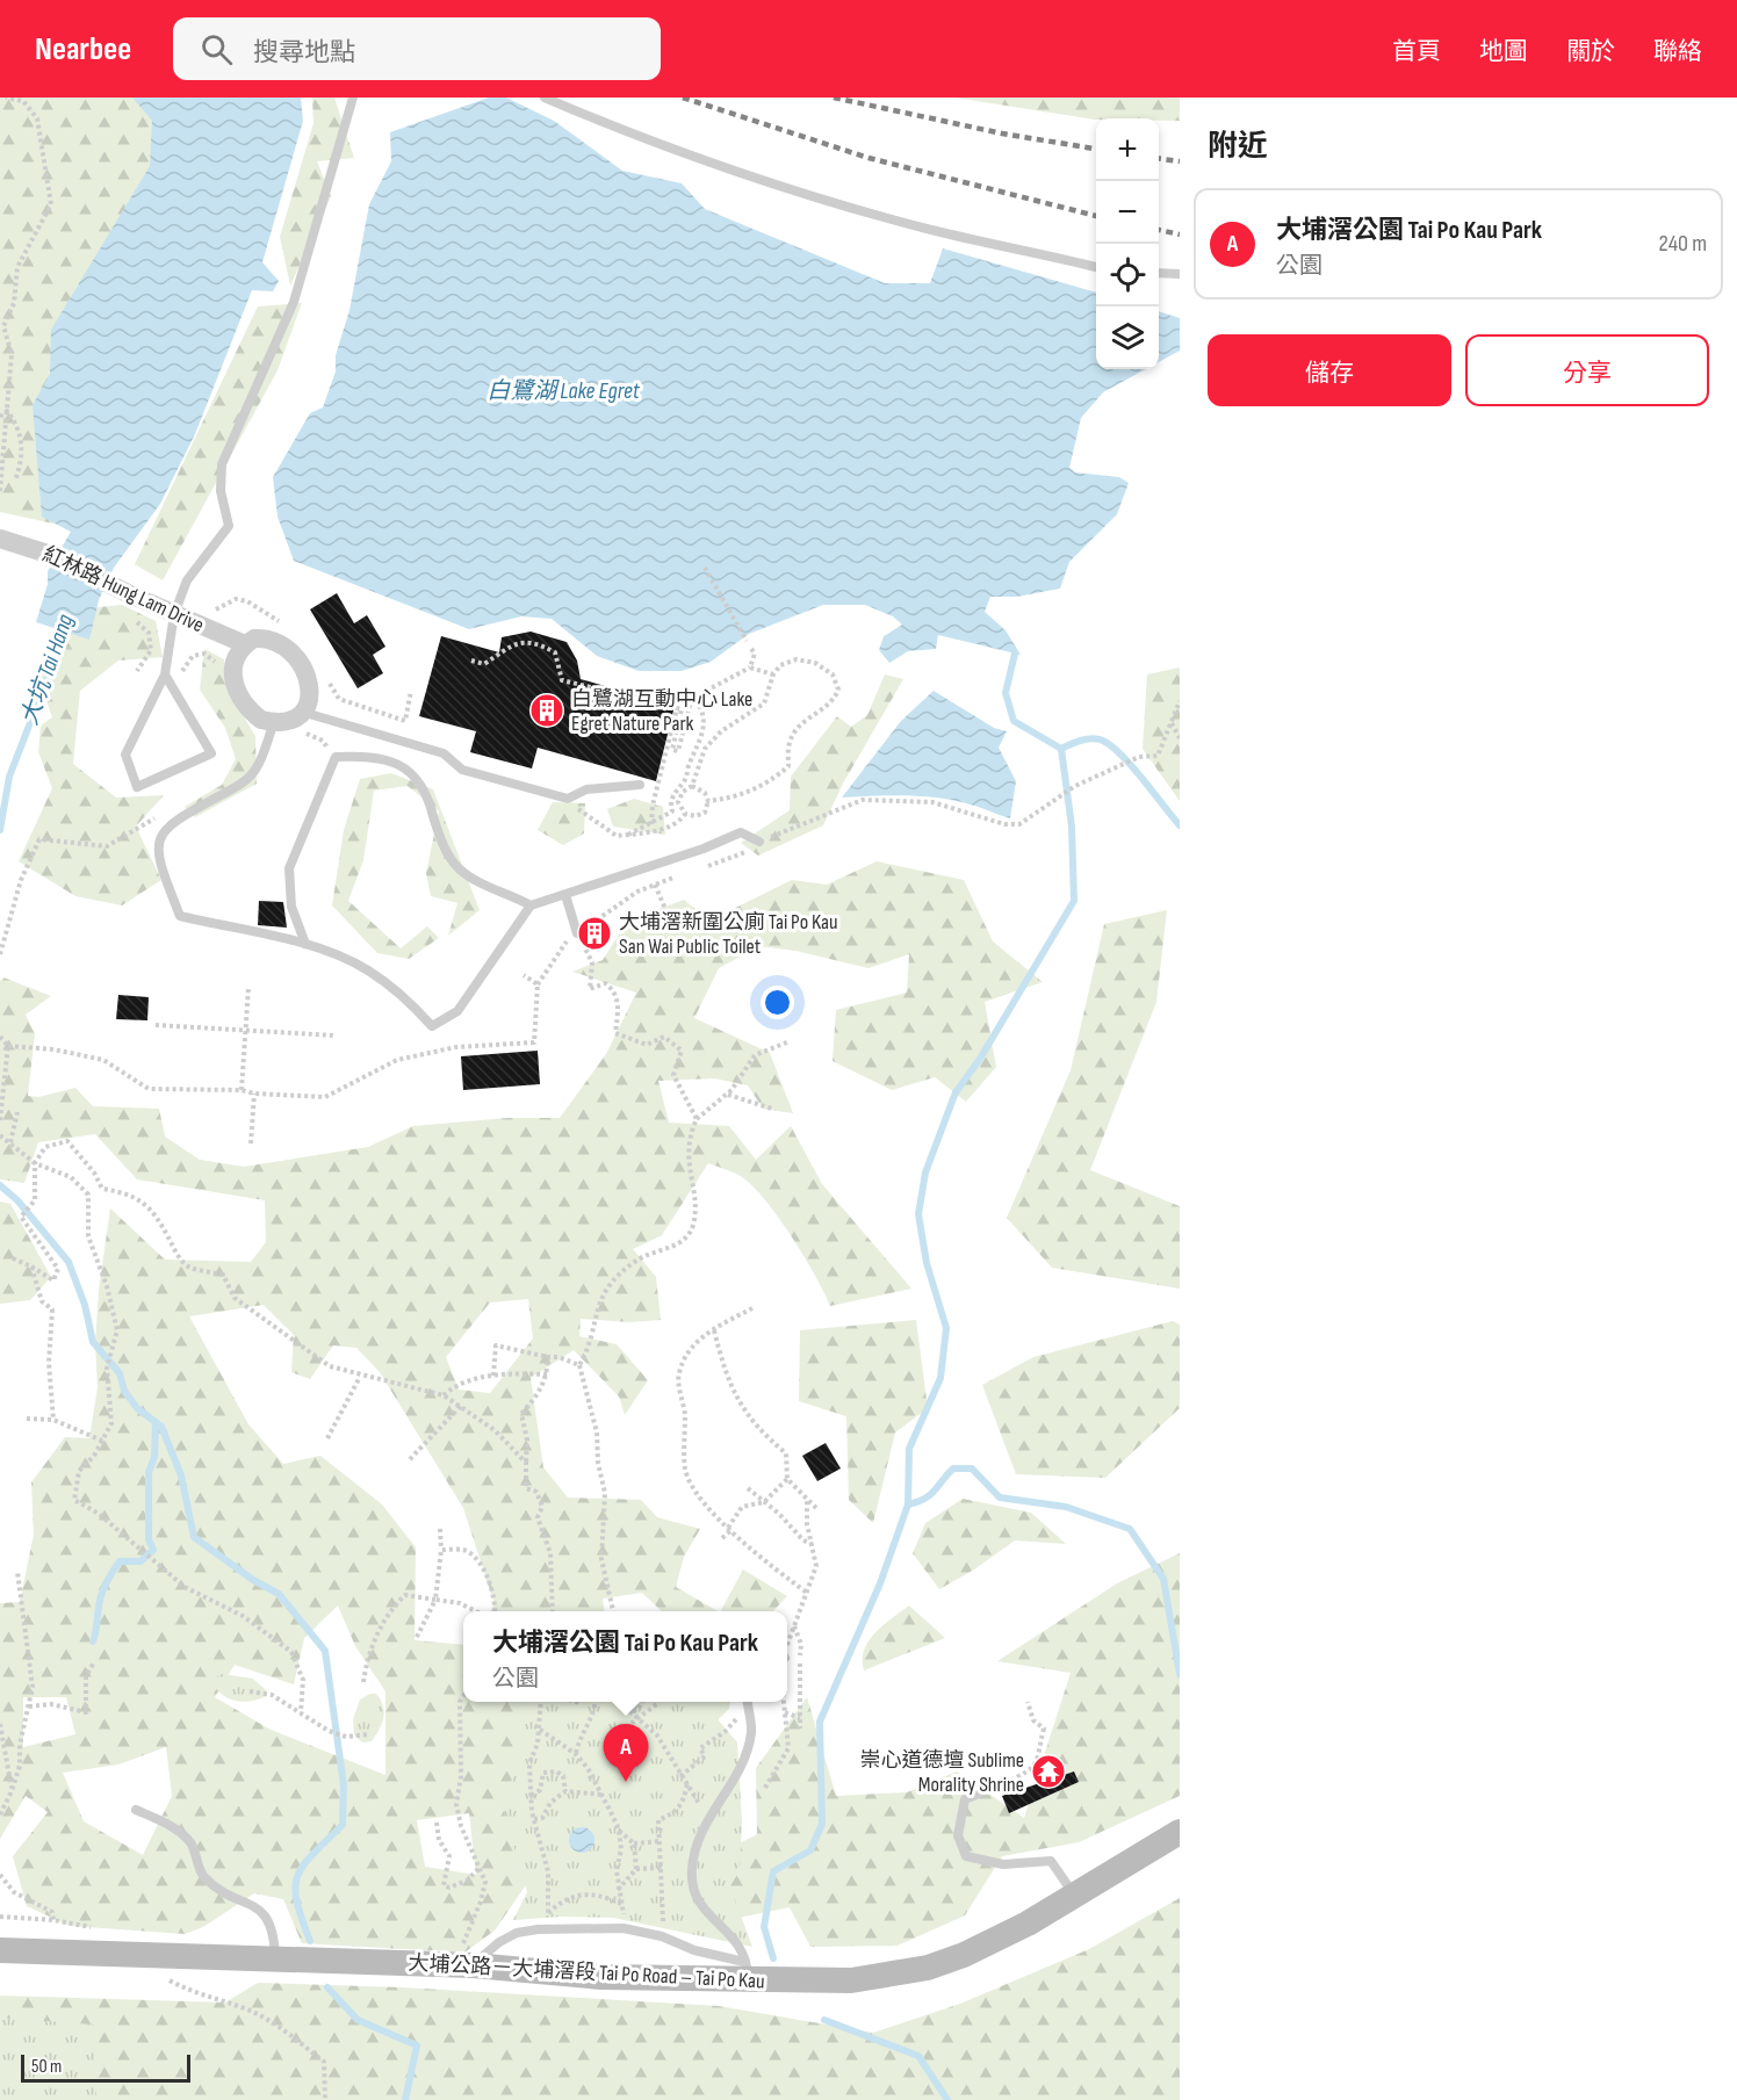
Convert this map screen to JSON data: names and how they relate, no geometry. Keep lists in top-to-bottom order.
{
  "streets": {
    "main road": ["大埔公路－大埔滘段 Tai Po Road – Tai Po Kau"],
    "street": ["紅林路 Hung Lam Drive"]
  },
  "water": ["白鷺湖 Lake Egret", "大坑 Tai Hang"],
  "places": {
    "building": ["白鷺湖互動中心 Lake Egret Nature Park", "大埔滘新圍公廁 Tai Po Kau San Wai Public Toilet"],
    "temple": ["崇心道德壇 Sublime Morality Shrine"]
  },
  "scale_bar": "50 m",
  "page": {
    "header": "Nearbee",
    "search": "搜尋地點",
    "nav": [
      "首頁",
      "地圖",
      "關於",
      "聯絡"
    ],
    "heading": "附近",
    "map_buttons": ["+", "−"],
    "list": [
      {
        "mark": "A",
        "name": "大埔滘公園 Tai Po Kau Park",
        "note": "公園",
        "value": "240 m"
      }
    ],
    "buttons": ["儲存", "分享"],
    "popup": ["大埔滘公園 Tai Po Kau Park", "公園"],
    "pins": "A",
    "scale": "50 m"
  }
}
